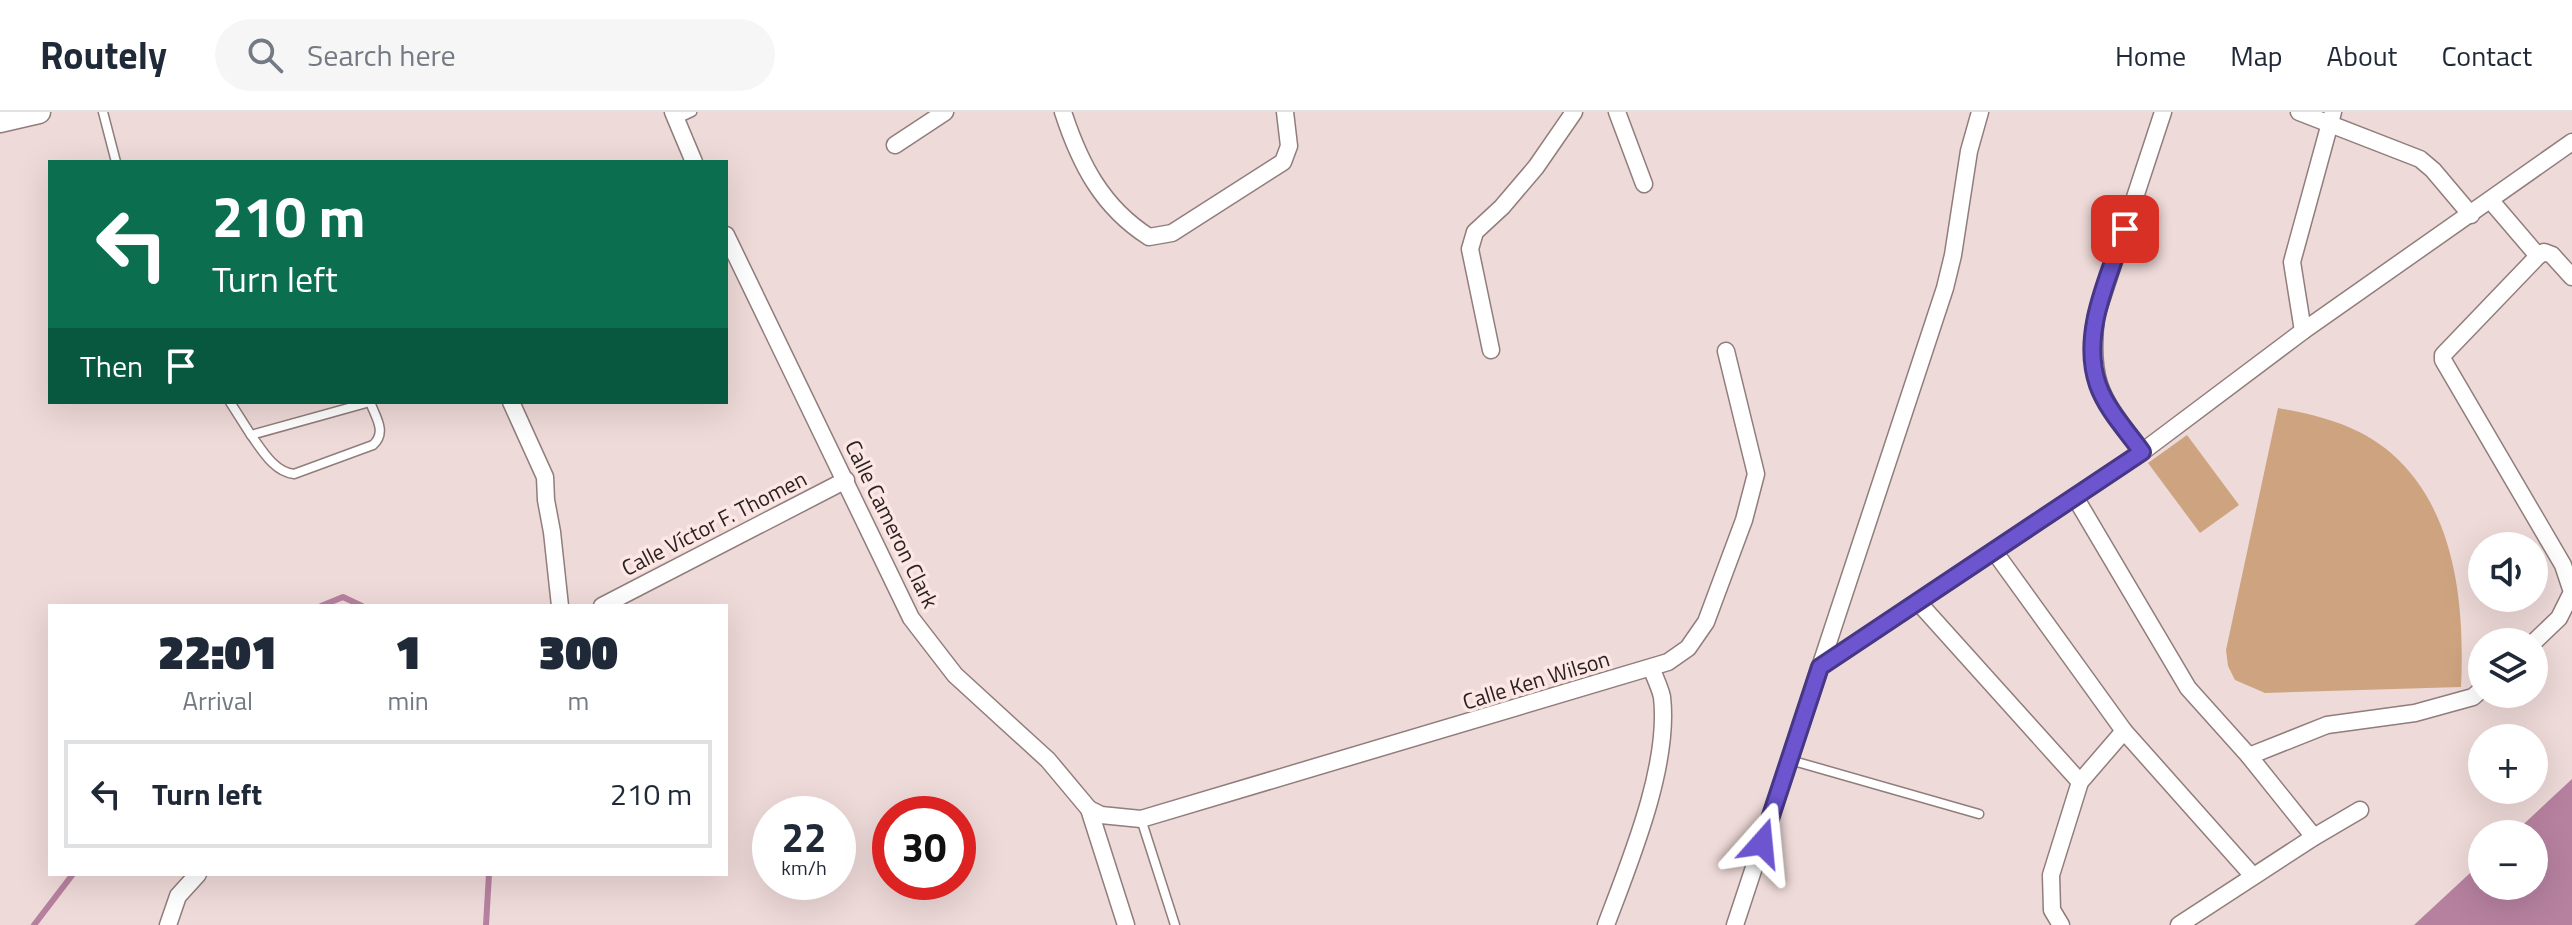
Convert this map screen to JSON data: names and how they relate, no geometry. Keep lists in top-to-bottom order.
{
  "streets": {
    "street": ["Calle Víctor F. Thomen", "Calle Cameron Clark", "Calle Ken Wilson"]
  },
  "crossings": [
    ["Calle Víctor F. Thomen", "Calle Cameron Clark"],
    ["Calle Cameron Clark", "Calle Ken Wilson"]
  ],
  "page": {
    "header": "Routely",
    "search": "Search here",
    "nav": [
      "Home",
      "Map",
      "About",
      "Contact"
    ],
    "turn": ["210 m", "Turn left"],
    "then": "Then",
    "map_buttons": ["+", "−"],
    "eta": [
      "22:01",
      "Arrival",
      "1",
      "min",
      "300",
      "m"
    ],
    "list": [
      {
        "name": "Turn left",
        "value": "210 m"
      }
    ],
    "speed": "22 km/h",
    "limit": "30"
  }
}
